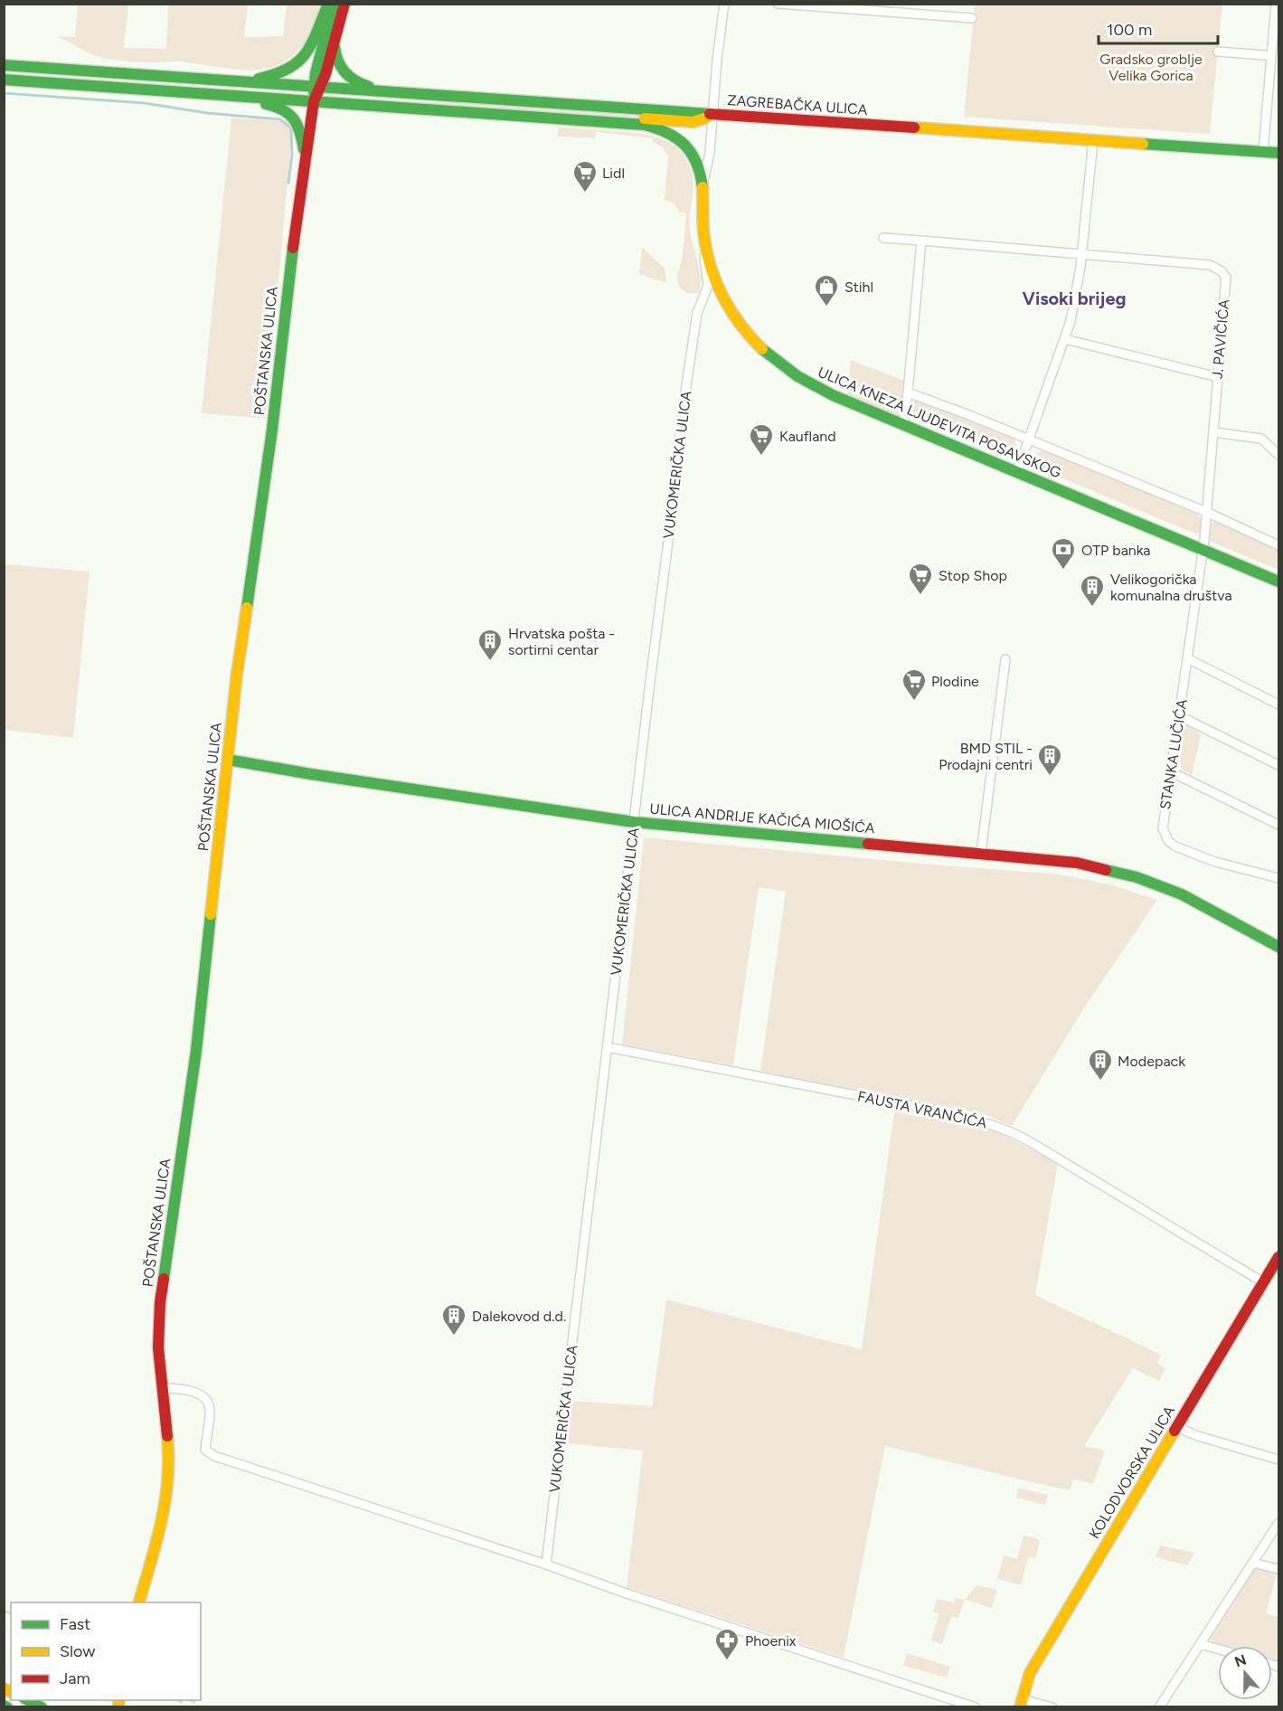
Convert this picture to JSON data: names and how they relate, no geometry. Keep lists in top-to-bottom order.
{
  "streets": {
    "main road": [
      "ZAGREBAČKA ULICA",
      "POŠTANSKA ULICA",
      "ULICA KNEZA LJUDEVITA POSAVSKOG",
      "ULICA ANDRIJE KAČIĆA MIOŠIĆA",
      "KOLODVORSKA ULICA"
    ],
    "street": [
      "J. PAVIČIĆA",
      "VUKOMERIČKA ULICA",
      "STANKA LUČIĆA",
      "FAUSTA VRANČIĆA"
    ]
  },
  "crossings": [
    ["ZAGREBAČKA ULICA", "POŠTANSKA ULICA"],
    ["J. PAVIČIĆA", "ULICA KNEZA LJUDEVITA POSAVSKOG"],
    ["J. PAVIČIĆA", "STANKA LUČIĆA"],
    ["POŠTANSKA ULICA", "ULICA ANDRIJE KAČIĆA MIOŠIĆA"],
    ["ULICA KNEZA LJUDEVITA POSAVSKOG", "VUKOMERIČKA ULICA"],
    ["ULICA KNEZA LJUDEVITA POSAVSKOG", "STANKA LUČIĆA"],
    ["VUKOMERIČKA ULICA", "ULICA ANDRIJE KAČIĆA MIOŠIĆA"],
    ["VUKOMERIČKA ULICA", "FAUSTA VRANČIĆA"],
    ["FAUSTA VRANČIĆA", "KOLODVORSKA ULICA"]
  ],
  "districts": ["Visoki brijeg"],
  "parks": ["Gradsko groblje Velika Gorica"],
  "places": {
    "supermarket": [
      "Lidl",
      "Kaufland",
      "Stop Shop",
      "Plodine"
    ],
    "shop": ["Stihl"],
    "bank": ["OTP banka"],
    "building": [
      "Velikogorička komunalna društva",
      "Hrvatska pošta - sortirni centar",
      "BMD STIL - Prodajni centri",
      "Modepack",
      "Dalekovod d.d."
    ],
    "pharmacy": ["Phoenix"]
  },
  "legend": ["Fast", "Slow", "Jam"],
  "scale_bar": "100 m",
  "north": "top"
}
